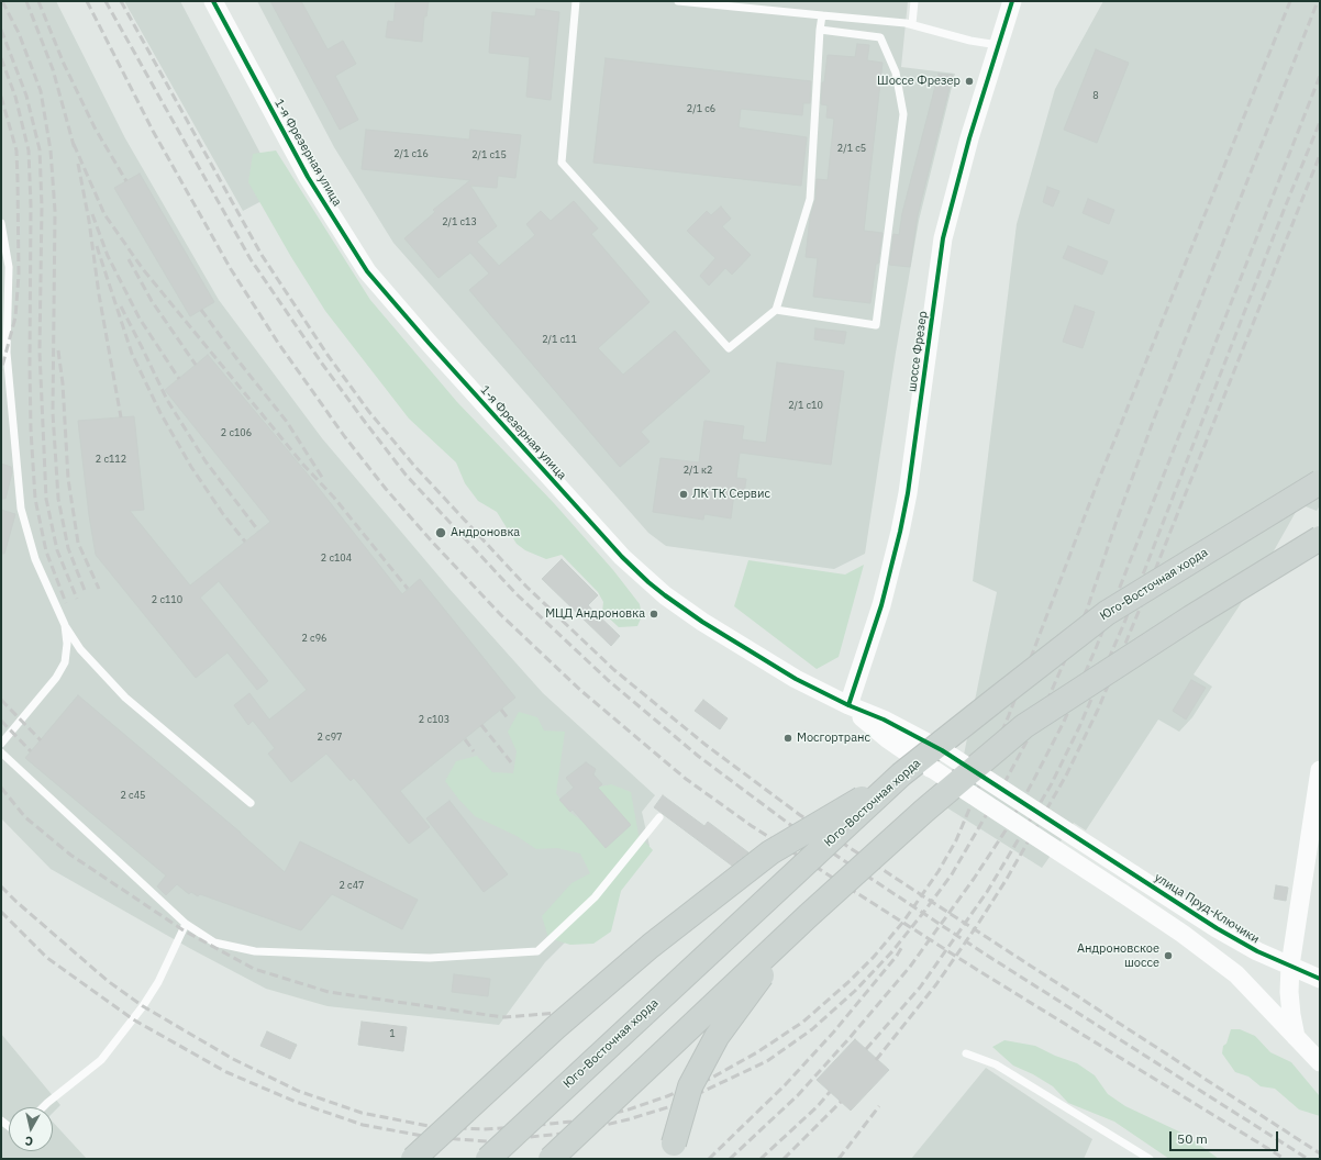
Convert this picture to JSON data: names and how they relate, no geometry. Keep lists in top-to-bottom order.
{
  "streets": {
    "main road": ["Юго-Восточная хорда"],
    "street": ["1-я Фрезерная улица", "шоссе Фрезер", "улица Пруд-Ключики"]
  },
  "crossings": [
    ["1-я Фрезерная улица", "шоссе Фрезер"],
    ["1-я Фрезерная улица", "улица Пруд-Ключики"]
  ],
  "places": [
    "Шоссе Фрезер",
    "ЛК ТК Сервис",
    "Андроновка",
    "МЦД Андроновка",
    "Мосгортранс",
    "Андроновское шоссе"
  ],
  "house_numbers": [
    "8",
    "2/1 с6",
    "2/1 с5",
    "2/1 с16",
    "2/1 с15",
    "2/1 с13",
    "2/1 с11",
    "2/1 с10",
    "2 с106",
    "2 с112",
    "2/1 к2",
    "2 с104",
    "2 с110",
    "2 с96",
    "2 с103",
    "2 с97",
    "2 с45",
    "2 с47",
    "1"
  ],
  "scale_bar": "50 m",
  "north": "bottom"
}
